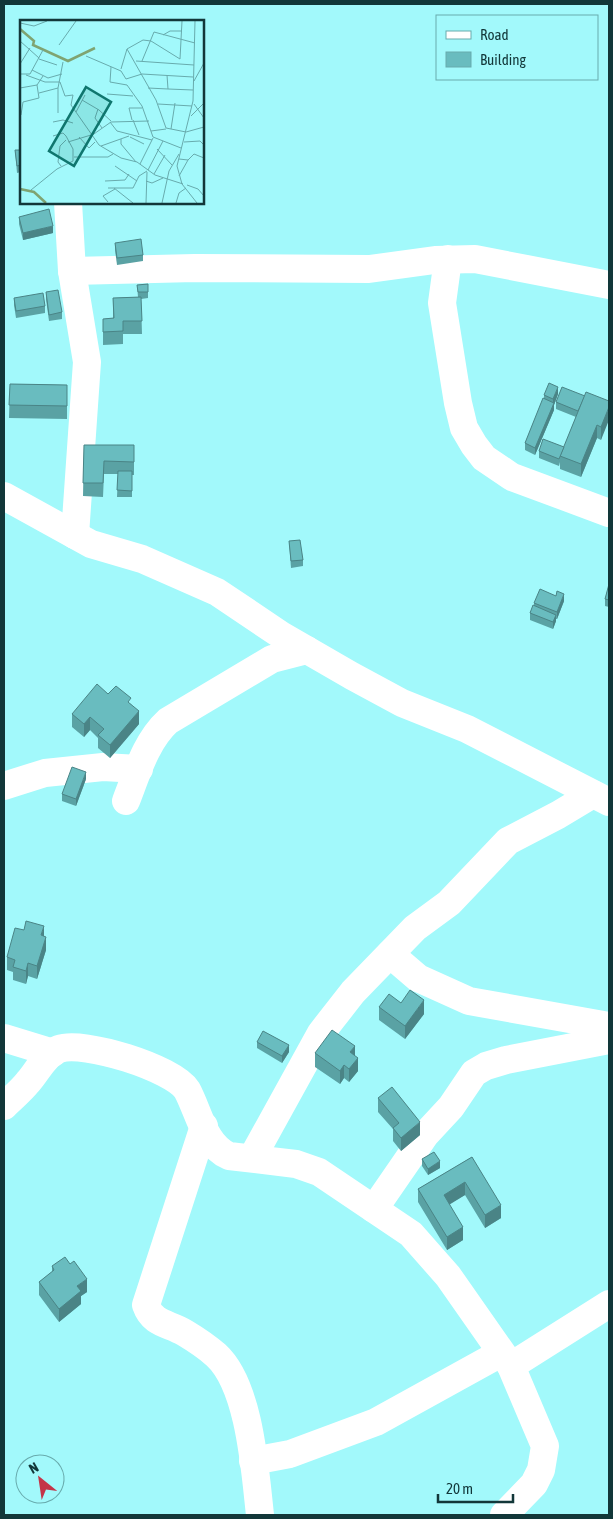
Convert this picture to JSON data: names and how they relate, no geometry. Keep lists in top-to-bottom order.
{
  "legend": ["Road", "Building"],
  "scale_bar": "20 m",
  "north": "top left"
}
